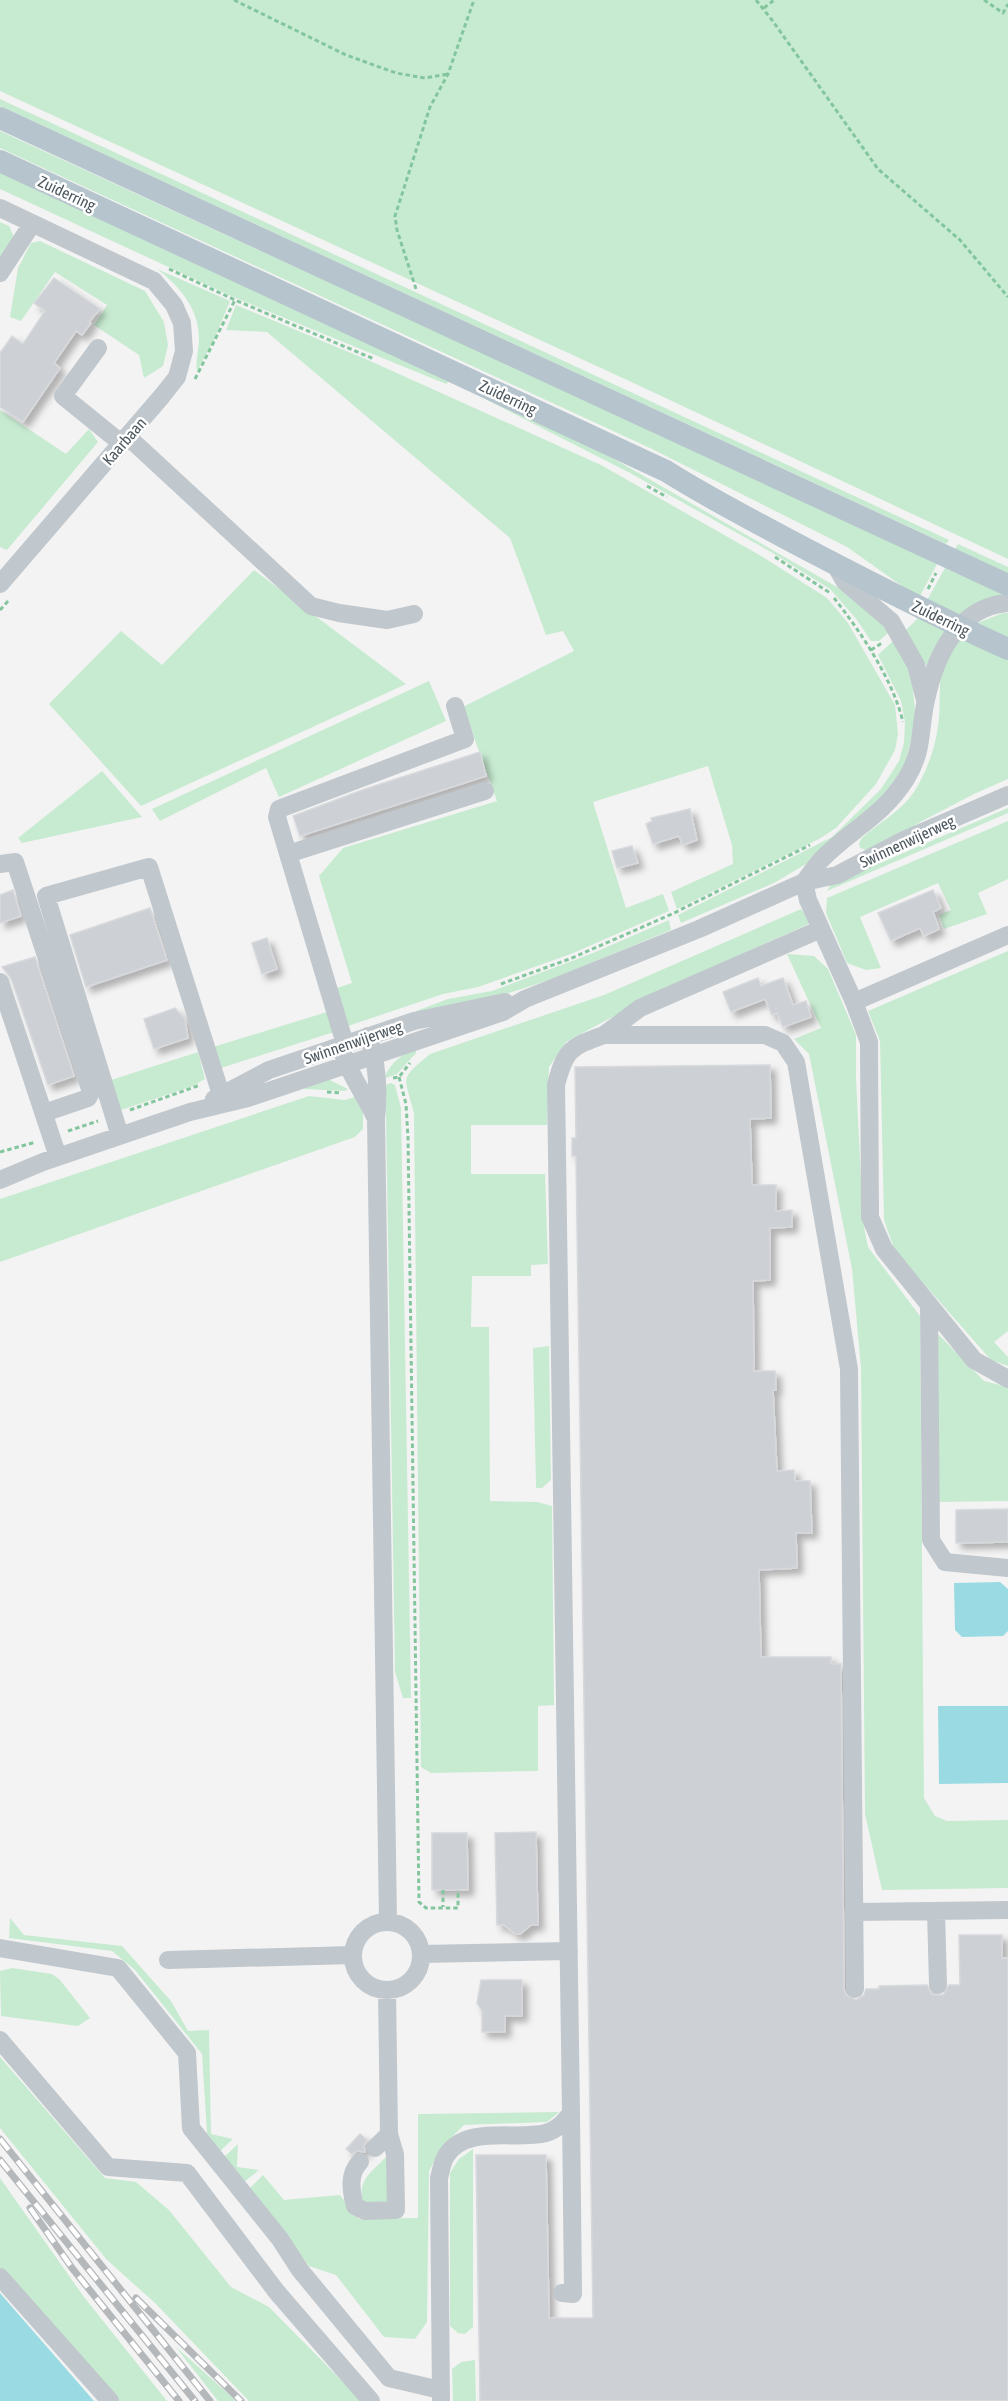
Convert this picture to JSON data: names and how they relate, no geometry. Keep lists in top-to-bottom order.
{
  "streets": {
    "main road": ["Zuiderring"],
    "street": ["Kaarbaan", "Swinnenwijerweg"]
  },
  "crossings": [
    ["Zuiderring", "Swinnenwijerweg"]
  ]
}
